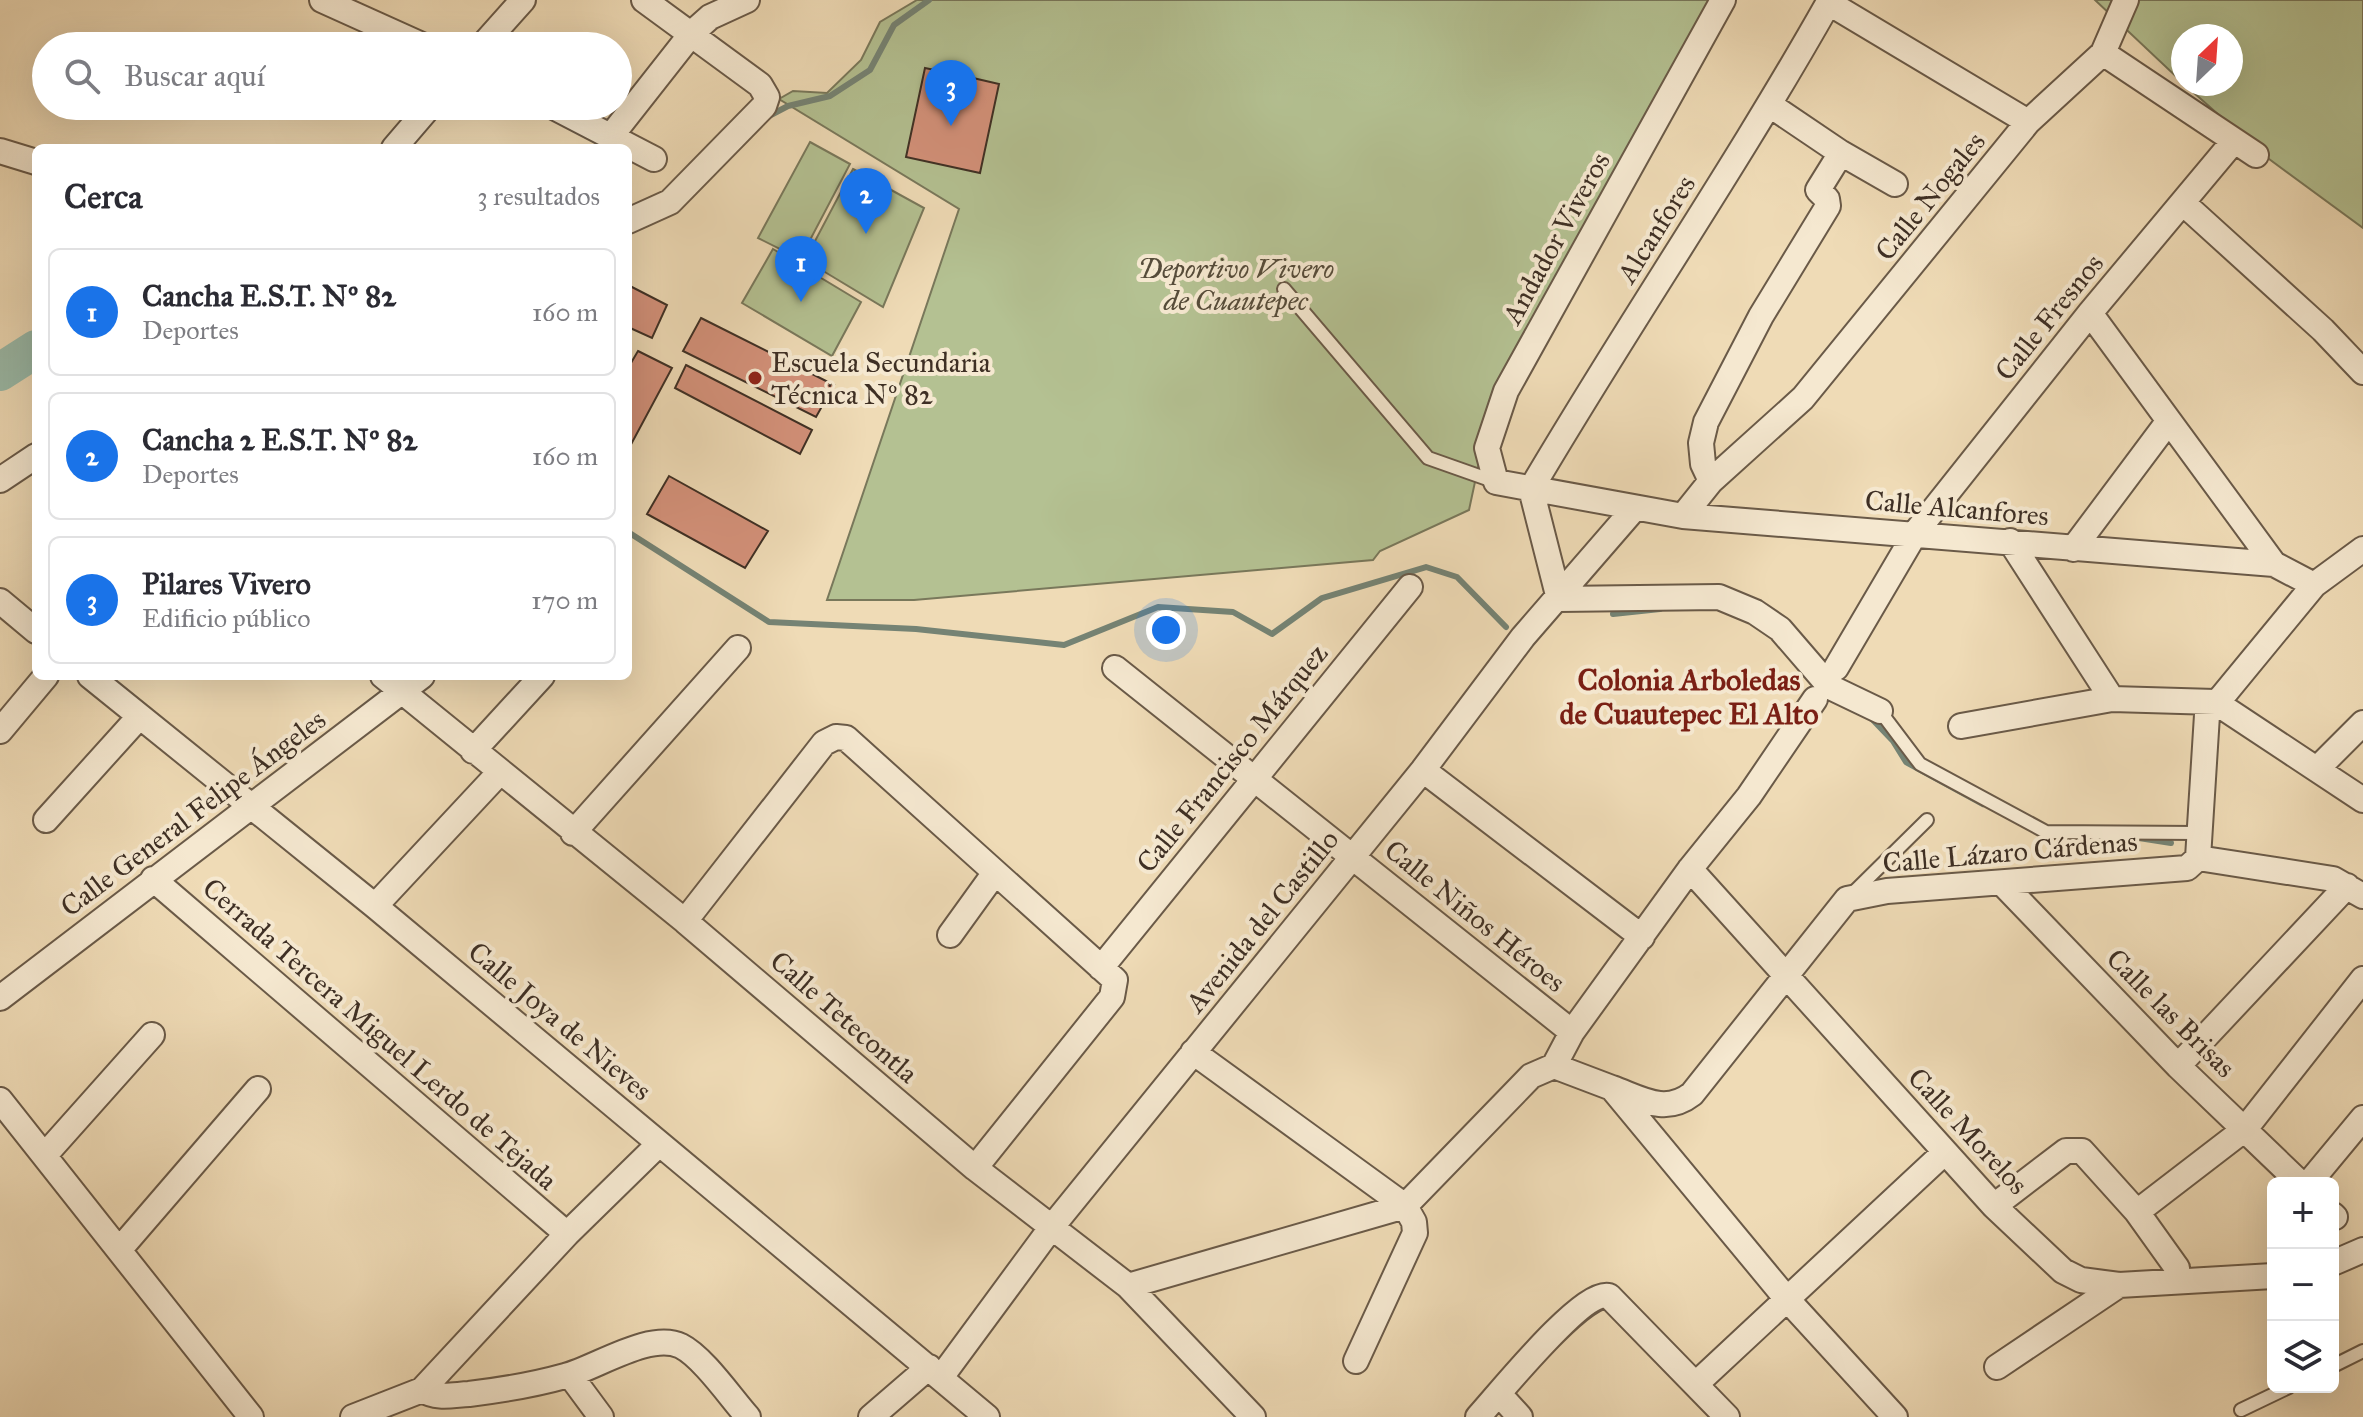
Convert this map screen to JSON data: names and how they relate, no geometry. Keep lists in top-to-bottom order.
{
  "streets": {
    "street": [
      "Calle Nogales",
      "Alcanfores",
      "Andador Viveros",
      "Calle Fresnos",
      "Calle Alcanfores",
      "Calle Francisco Márquez",
      "Calle General Felipe Ángeles",
      "Calle Lázaro Cárdenas",
      "Calle Niños Héroes",
      "Avenida del Castillo",
      "Calle las Brisas",
      "Calle Tetecontla",
      "Calle Joya de Nieves",
      "Cerrada Tercera Miguel Lerdo de Tejada",
      "Calle Morelos"
    ]
  },
  "crossings": [
    ["Calle Nogales", "Calle Alcanfores"],
    ["Alcanfores", "Calle Alcanfores"],
    ["Calle Fresnos", "Calle Alcanfores"],
    ["Calle Alcanfores", "Avenida del Castillo"],
    ["Calle Francisco Márquez", "Calle Niños Héroes"],
    ["Calle General Felipe Ángeles", "Calle Tetecontla"],
    ["Calle General Felipe Ángeles", "Calle Joya de Nieves"],
    ["Calle General Felipe Ángeles", "Cerrada Tercera Miguel Lerdo de Tejada"],
    ["Calle Lázaro Cárdenas", "Calle las Brisas"],
    ["Calle Niños Héroes", "Avenida del Castillo"],
    ["Avenida del Castillo", "Calle Tetecontla"],
    ["Avenida del Castillo", "Calle Joya de Nieves"]
  ],
  "districts": ["Colonia Arboledas de Cuautepec El Alto"],
  "parks": ["Deportivo Vivero de Cuautepec"],
  "places": ["Escuela Secundaria Técnica Nº 82"],
  "north": "top right",
  "page": {
    "search": "Buscar aquí",
    "pins": ["3", "2", "1"],
    "heading": ["Cerca", "3 resultados"],
    "list": [
      {
        "mark": "1",
        "name": "Cancha E.S.T. Nº 82",
        "note": "Deportes",
        "value": "160 m"
      },
      {
        "mark": "2",
        "name": "Cancha 2 E.S.T. Nº 82",
        "note": "Deportes",
        "value": "160 m"
      },
      {
        "mark": "3",
        "name": "Pilares Vivero",
        "note": "Edificio público",
        "value": "170 m"
      }
    ],
    "map_buttons": ["+", "−"]
  }
}
